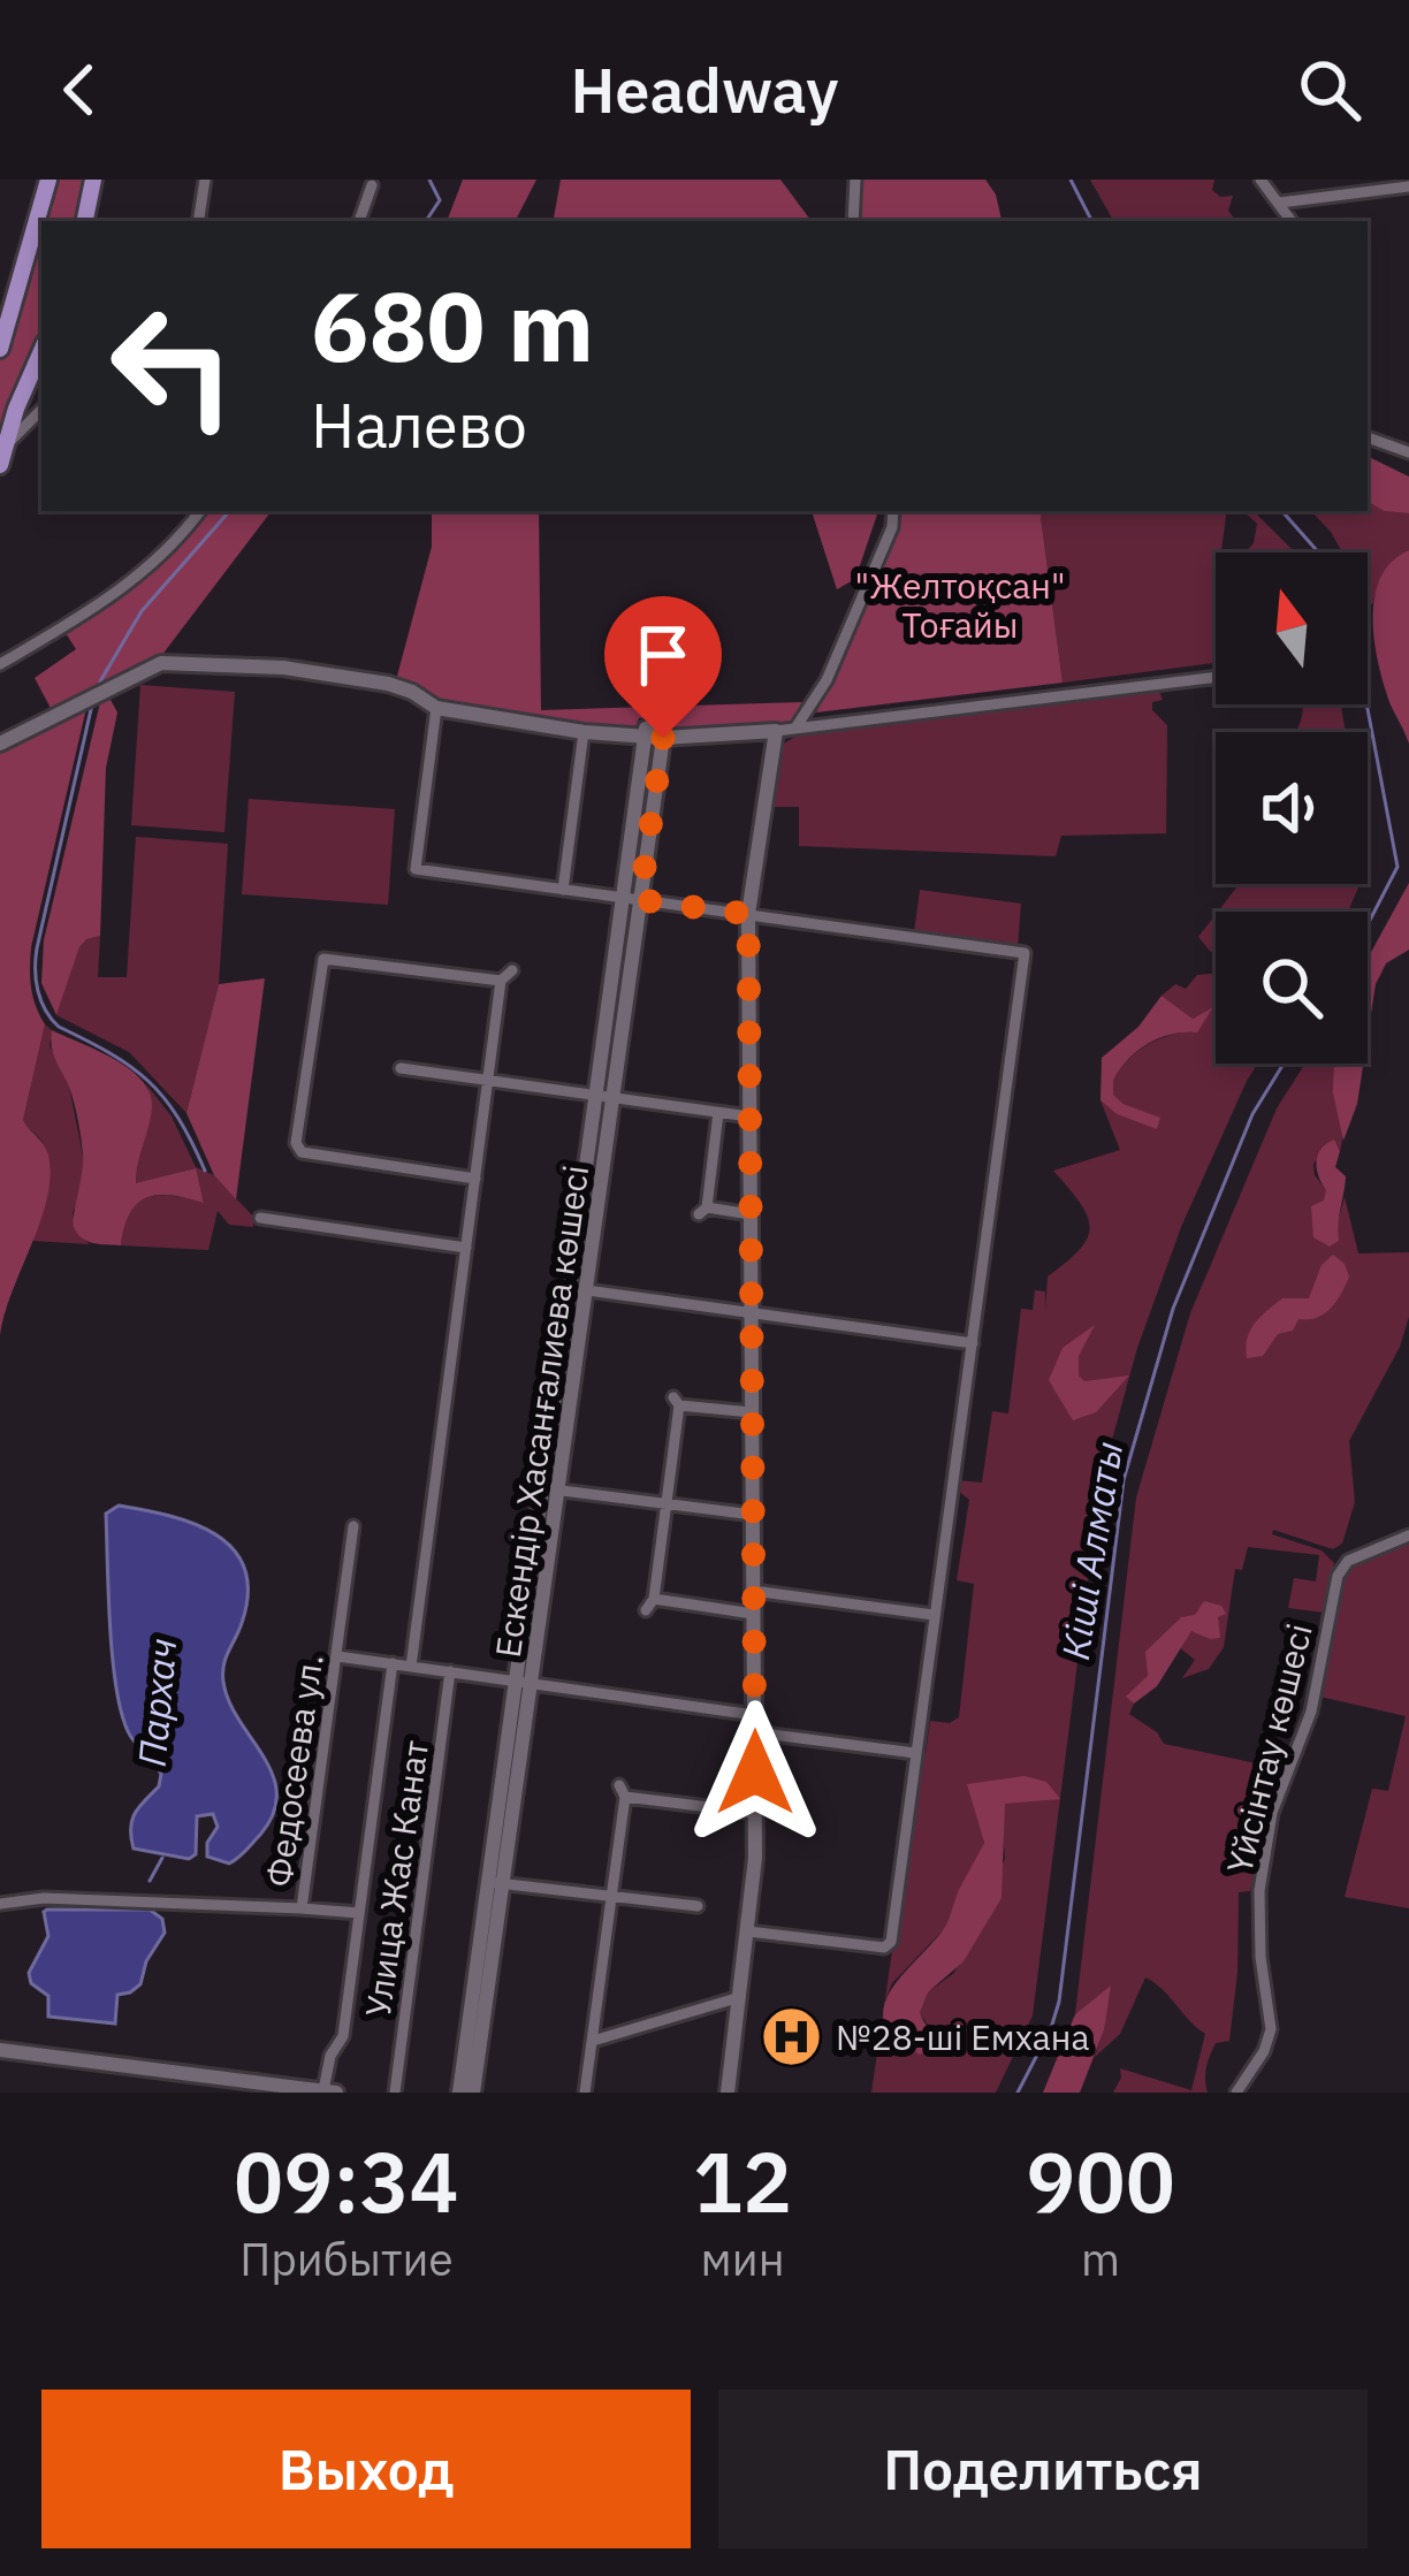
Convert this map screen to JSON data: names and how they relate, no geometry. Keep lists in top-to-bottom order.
{
  "streets": {
    "street": [
      "Ескендір Хасанғалиева көшесі",
      "Үйсінтау көшесі",
      "Федосеева ул.",
      "Улица Жас Канат"
    ]
  },
  "water": ["Кіші Алматы", "Пархач"],
  "parks": ["\"Желтоқсан\" Тоғайы"],
  "places": {
    "hospital": ["№28-ші Емхана"]
  },
  "north": "top",
  "page": {
    "header": "Headway",
    "turn": ["680 m", "Налево"],
    "eta": [
      "09:34",
      "Прибытие",
      "12",
      "мин",
      "900",
      "m"
    ],
    "buttons": ["Выход", "Поделиться"]
  }
}
